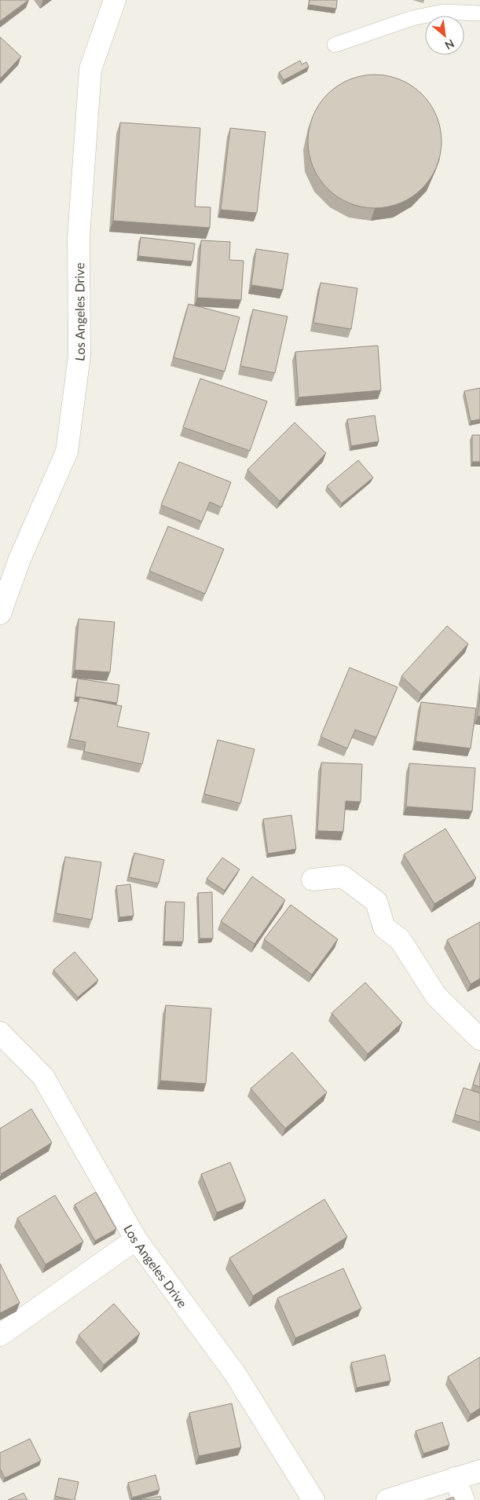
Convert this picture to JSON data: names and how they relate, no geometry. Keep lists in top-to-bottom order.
{
  "streets": {
    "street": ["Los Angeles Drive"]
  },
  "north": "bottom right"
}
